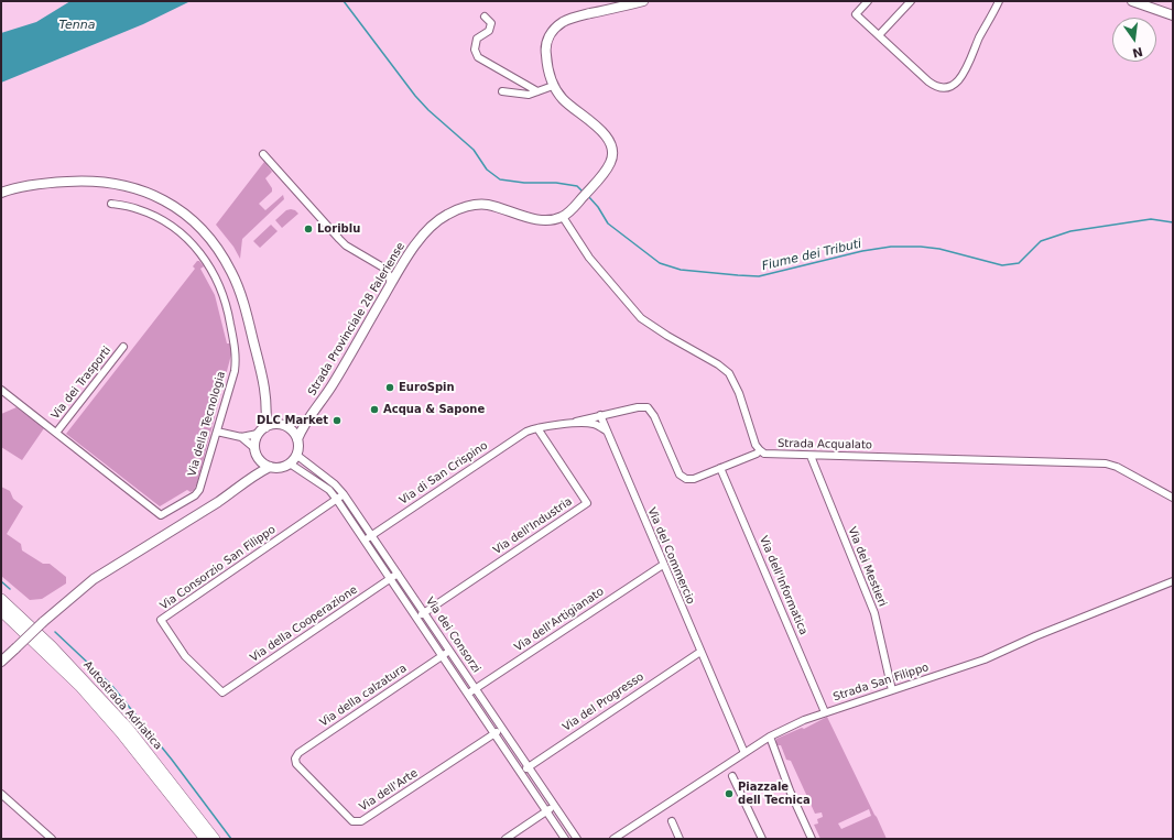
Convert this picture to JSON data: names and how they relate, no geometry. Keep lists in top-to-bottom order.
{
  "streets": {
    "highway": ["Autostrada Adriatica"],
    "main road": ["Strada Provinciale 28 Faleriense"],
    "street": [
      "Via dei Trasporti",
      "Via della Tecnologia",
      "Strada Acqualato",
      "Via di San Crispino",
      "Via dell'Industria",
      "Via del Commercio",
      "Via dei Mestieri",
      "Via Consorzio San Filippo",
      "Via dell'Informatica",
      "Via dell'Artigianato",
      "Via della Cooperazione",
      "Via dei Consorzi",
      "Strada San Filippo",
      "Via della calzatura",
      "Via del Progresso",
      "Via dell'Arte"
    ]
  },
  "crossings": [
    ["Strada Provinciale 28 Faleriense", "Via dei Consorzi"],
    ["Via dei Trasporti", "Via della Tecnologia"],
    ["Strada Acqualato", "Via dei Mestieri"],
    ["Via di San Crispino", "Via dell'Industria"],
    ["Via di San Crispino", "Via dei Consorzi"],
    ["Via dell'Industria", "Via dei Consorzi"],
    ["Via del Commercio", "Via dell'Artigianato"],
    ["Via del Commercio", "Strada San Filippo"],
    ["Via del Commercio", "Via del Progresso"],
    ["Via dei Mestieri", "Strada San Filippo"],
    ["Via Consorzio San Filippo", "Via della Cooperazione"],
    ["Via Consorzio San Filippo", "Via dei Consorzi"],
    ["Via dell'Informatica", "Strada San Filippo"],
    ["Via dell'Artigianato", "Via dei Consorzi"],
    ["Via della Cooperazione", "Via dei Consorzi"],
    ["Via dei Consorzi", "Via della calzatura"],
    ["Via dei Consorzi", "Via del Progresso"],
    ["Via dei Consorzi", "Via dell'Arte"],
    ["Via della calzatura", "Via dell'Arte"]
  ],
  "water": ["Tenna", "Fiume dei Tributi"],
  "places": [
    "Loriblu",
    "EuroSpin",
    "Acqua & Sapone",
    "DLC Market",
    "Piazzale dell Tecnica"
  ],
  "north": "bottom"
}
